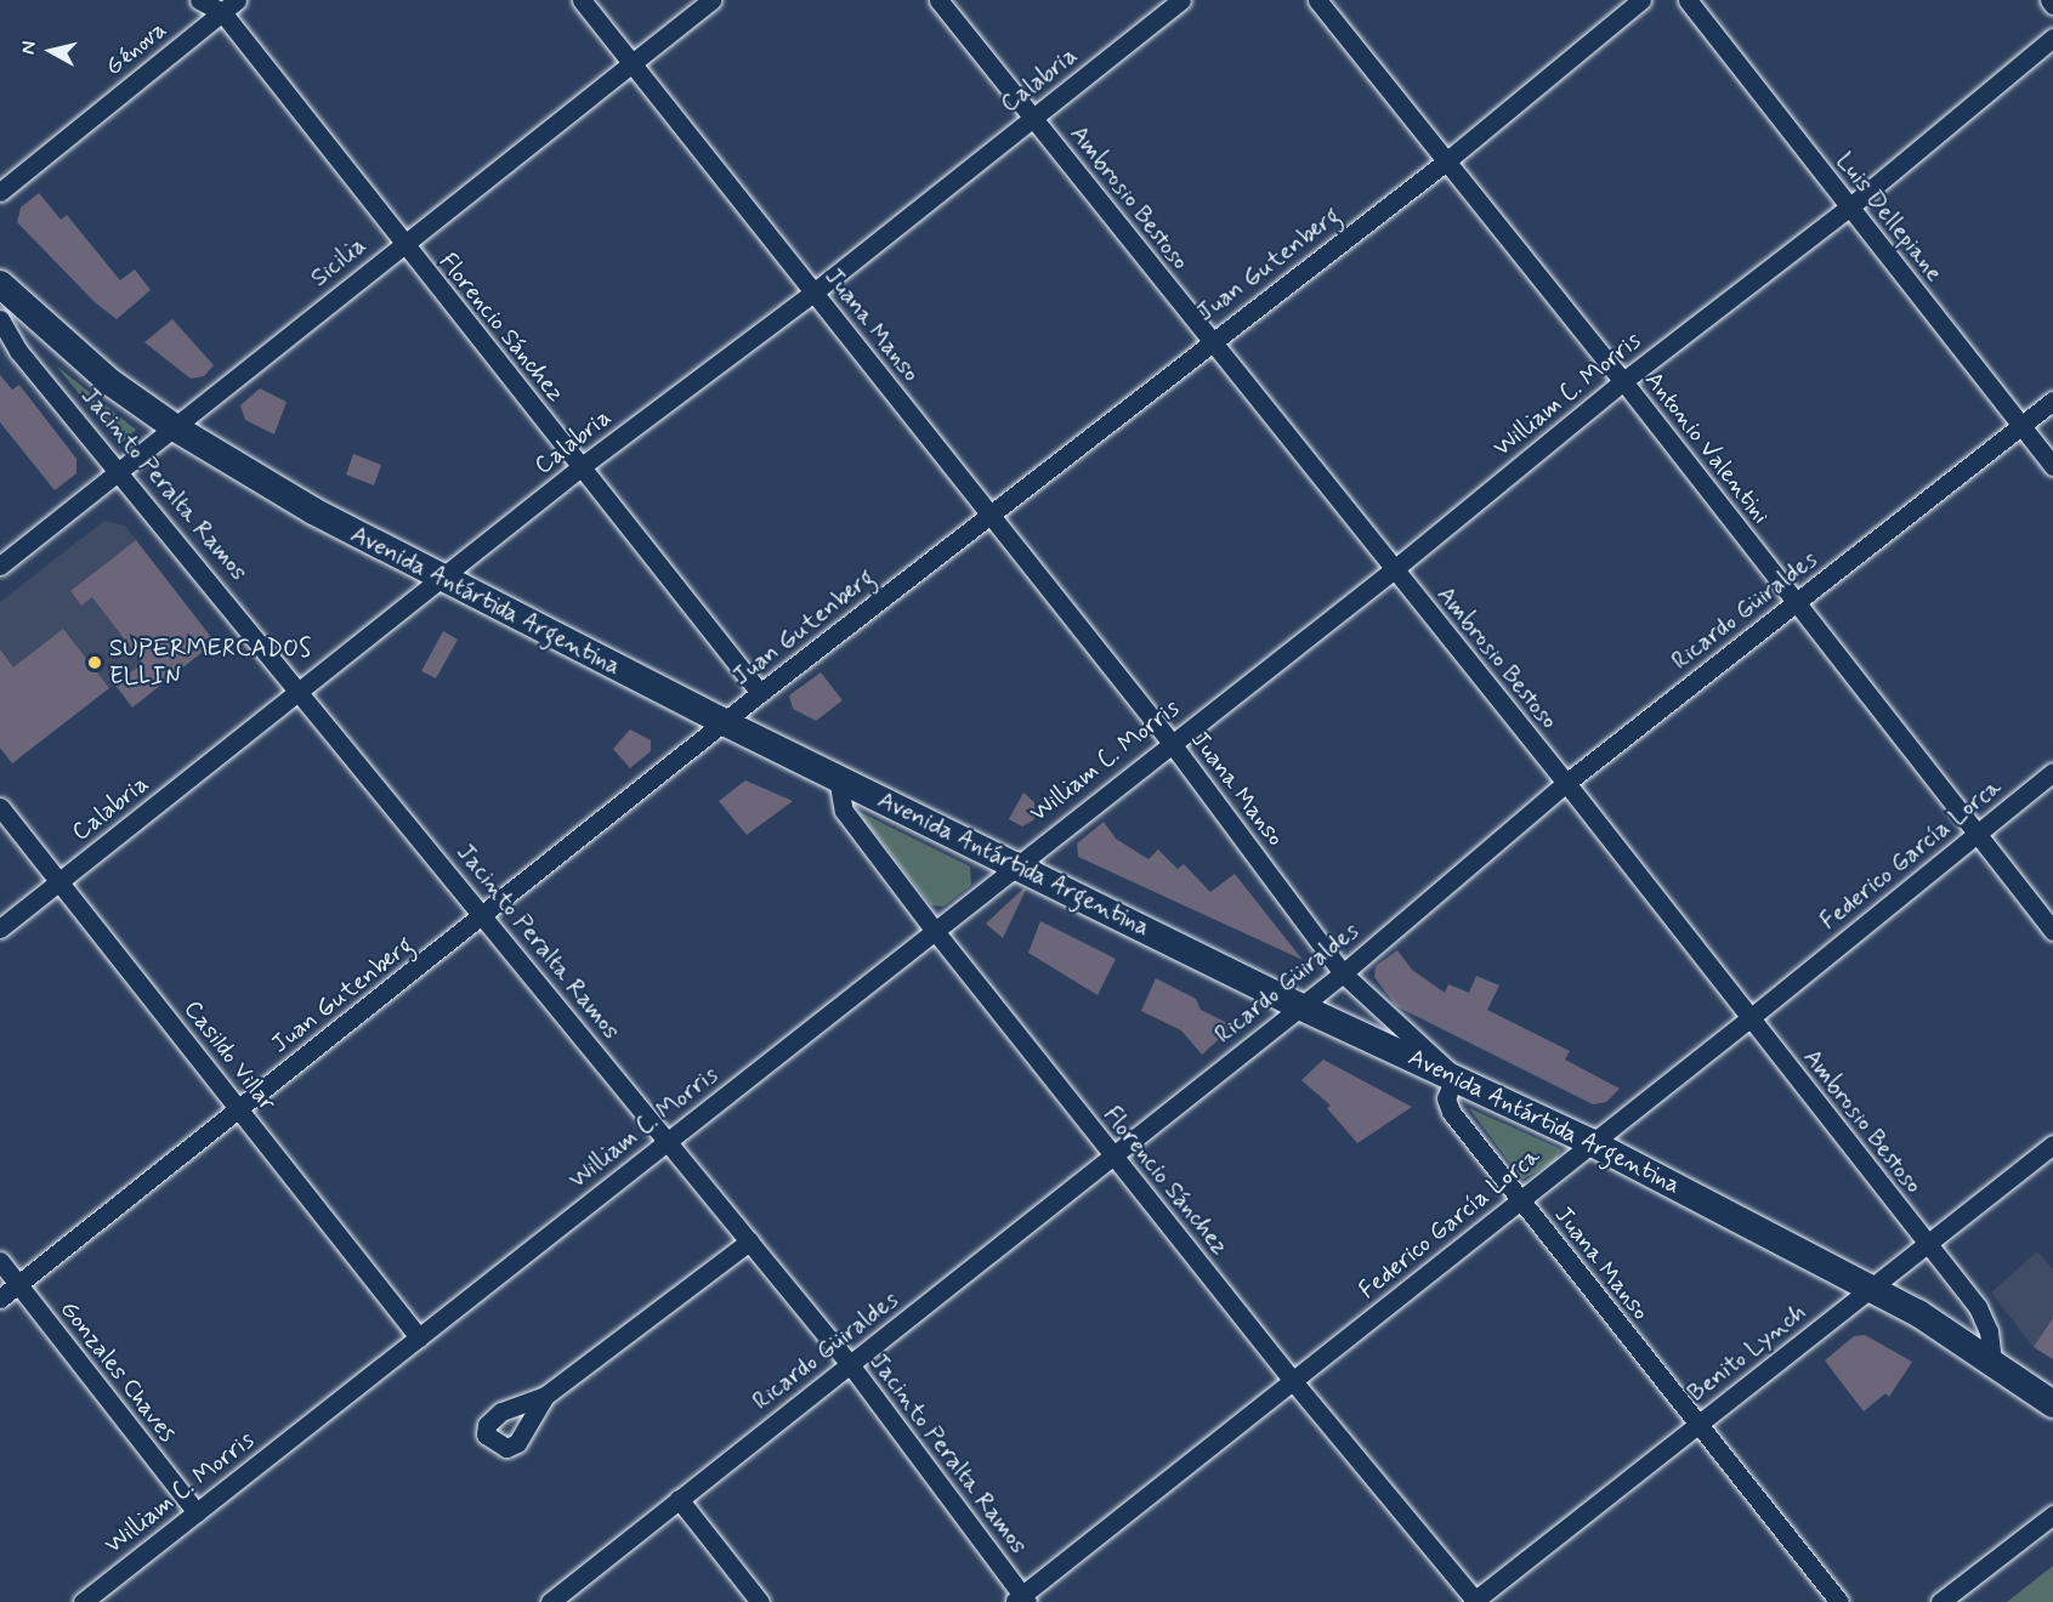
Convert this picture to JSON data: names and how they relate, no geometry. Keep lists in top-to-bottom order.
{
  "streets": {
    "main road": ["Avenida Antártida Argentina"],
    "street": [
      "Génova",
      "Calabria",
      "Ambrosio Bestoso",
      "Luis Dellepiane",
      "Sicilia",
      "Juan Gutenberg",
      "Juana Manso",
      "Florencio Sánchez",
      "William C. Morris",
      "Antonio Valentini",
      "Jacinto Peralta Ramos",
      "Ricardo Güiraldes",
      "Federico García Lorca",
      "Casildo Villar",
      "Benito Lynch",
      "Gonzales Chaves"
    ]
  },
  "crossings": [
    ["Génova", "Florencio Sánchez"],
    ["Calabria", "Ambrosio Bestoso"],
    ["Calabria", "Juana Manso"],
    ["Calabria", "Florencio Sánchez"],
    ["Calabria", "Jacinto Peralta Ramos"],
    ["Calabria", "Avenida Antártida Argentina"],
    ["Calabria", "Casildo Villar"],
    ["Ambrosio Bestoso", "Juan Gutenberg"],
    ["Ambrosio Bestoso", "William C. Morris"],
    ["Ambrosio Bestoso", "Avenida Antártida Argentina"],
    ["Ambrosio Bestoso", "Ricardo Güiraldes"],
    ["Ambrosio Bestoso", "Federico García Lorca"],
    ["Ambrosio Bestoso", "Benito Lynch"],
    ["Luis Dellepiane", "William C. Morris"],
    ["Luis Dellepiane", "Ricardo Güiraldes"],
    ["Sicilia", "Juana Manso"],
    ["Sicilia", "Florencio Sánchez"],
    ["Sicilia", "Jacinto Peralta Ramos"],
    ["Sicilia", "Avenida Antártida Argentina"],
    ["Juan Gutenberg", "Juana Manso"],
    ["Juan Gutenberg", "Florencio Sánchez"],
    ["Juan Gutenberg", "Antonio Valentini"],
    ["Juan Gutenberg", "Jacinto Peralta Ramos"],
    ["Juan Gutenberg", "Avenida Antártida Argentina"],
    ["Juan Gutenberg", "Casildo Villar"],
    ["Juan Gutenberg", "Gonzales Chaves"],
    ["Juana Manso", "William C. Morris"],
    ["Juana Manso", "Avenida Antártida Argentina"],
    ["Juana Manso", "Ricardo Güiraldes"],
    ["Juana Manso", "Federico García Lorca"],
    ["Juana Manso", "Benito Lynch"],
    ["Florencio Sánchez", "William C. Morris"],
    ["Florencio Sánchez", "Avenida Antártida Argentina"],
    ["Florencio Sánchez", "Ricardo Güiraldes"],
    ["Florencio Sánchez", "Federico García Lorca"],
    ["Florencio Sánchez", "Benito Lynch"],
    ["William C. Morris", "Antonio Valentini"],
    ["William C. Morris", "Jacinto Peralta Ramos"],
    ["William C. Morris", "Avenida Antártida Argentina"],
    ["William C. Morris", "Casildo Villar"],
    ["William C. Morris", "Gonzales Chaves"],
    ["Antonio Valentini", "Ricardo Güiraldes"],
    ["Antonio Valentini", "Federico García Lorca"],
    ["Jacinto Peralta Ramos", "Ricardo Güiraldes"],
    ["Jacinto Peralta Ramos", "Federico García Lorca"],
    ["Avenida Antártida Argentina", "Ricardo Güiraldes"],
    ["Avenida Antártida Argentina", "Federico García Lorca"],
    ["Avenida Antártida Argentina", "Benito Lynch"]
  ],
  "places": ["SUPERMERCADOS ELLIN"],
  "north": "left"
}
